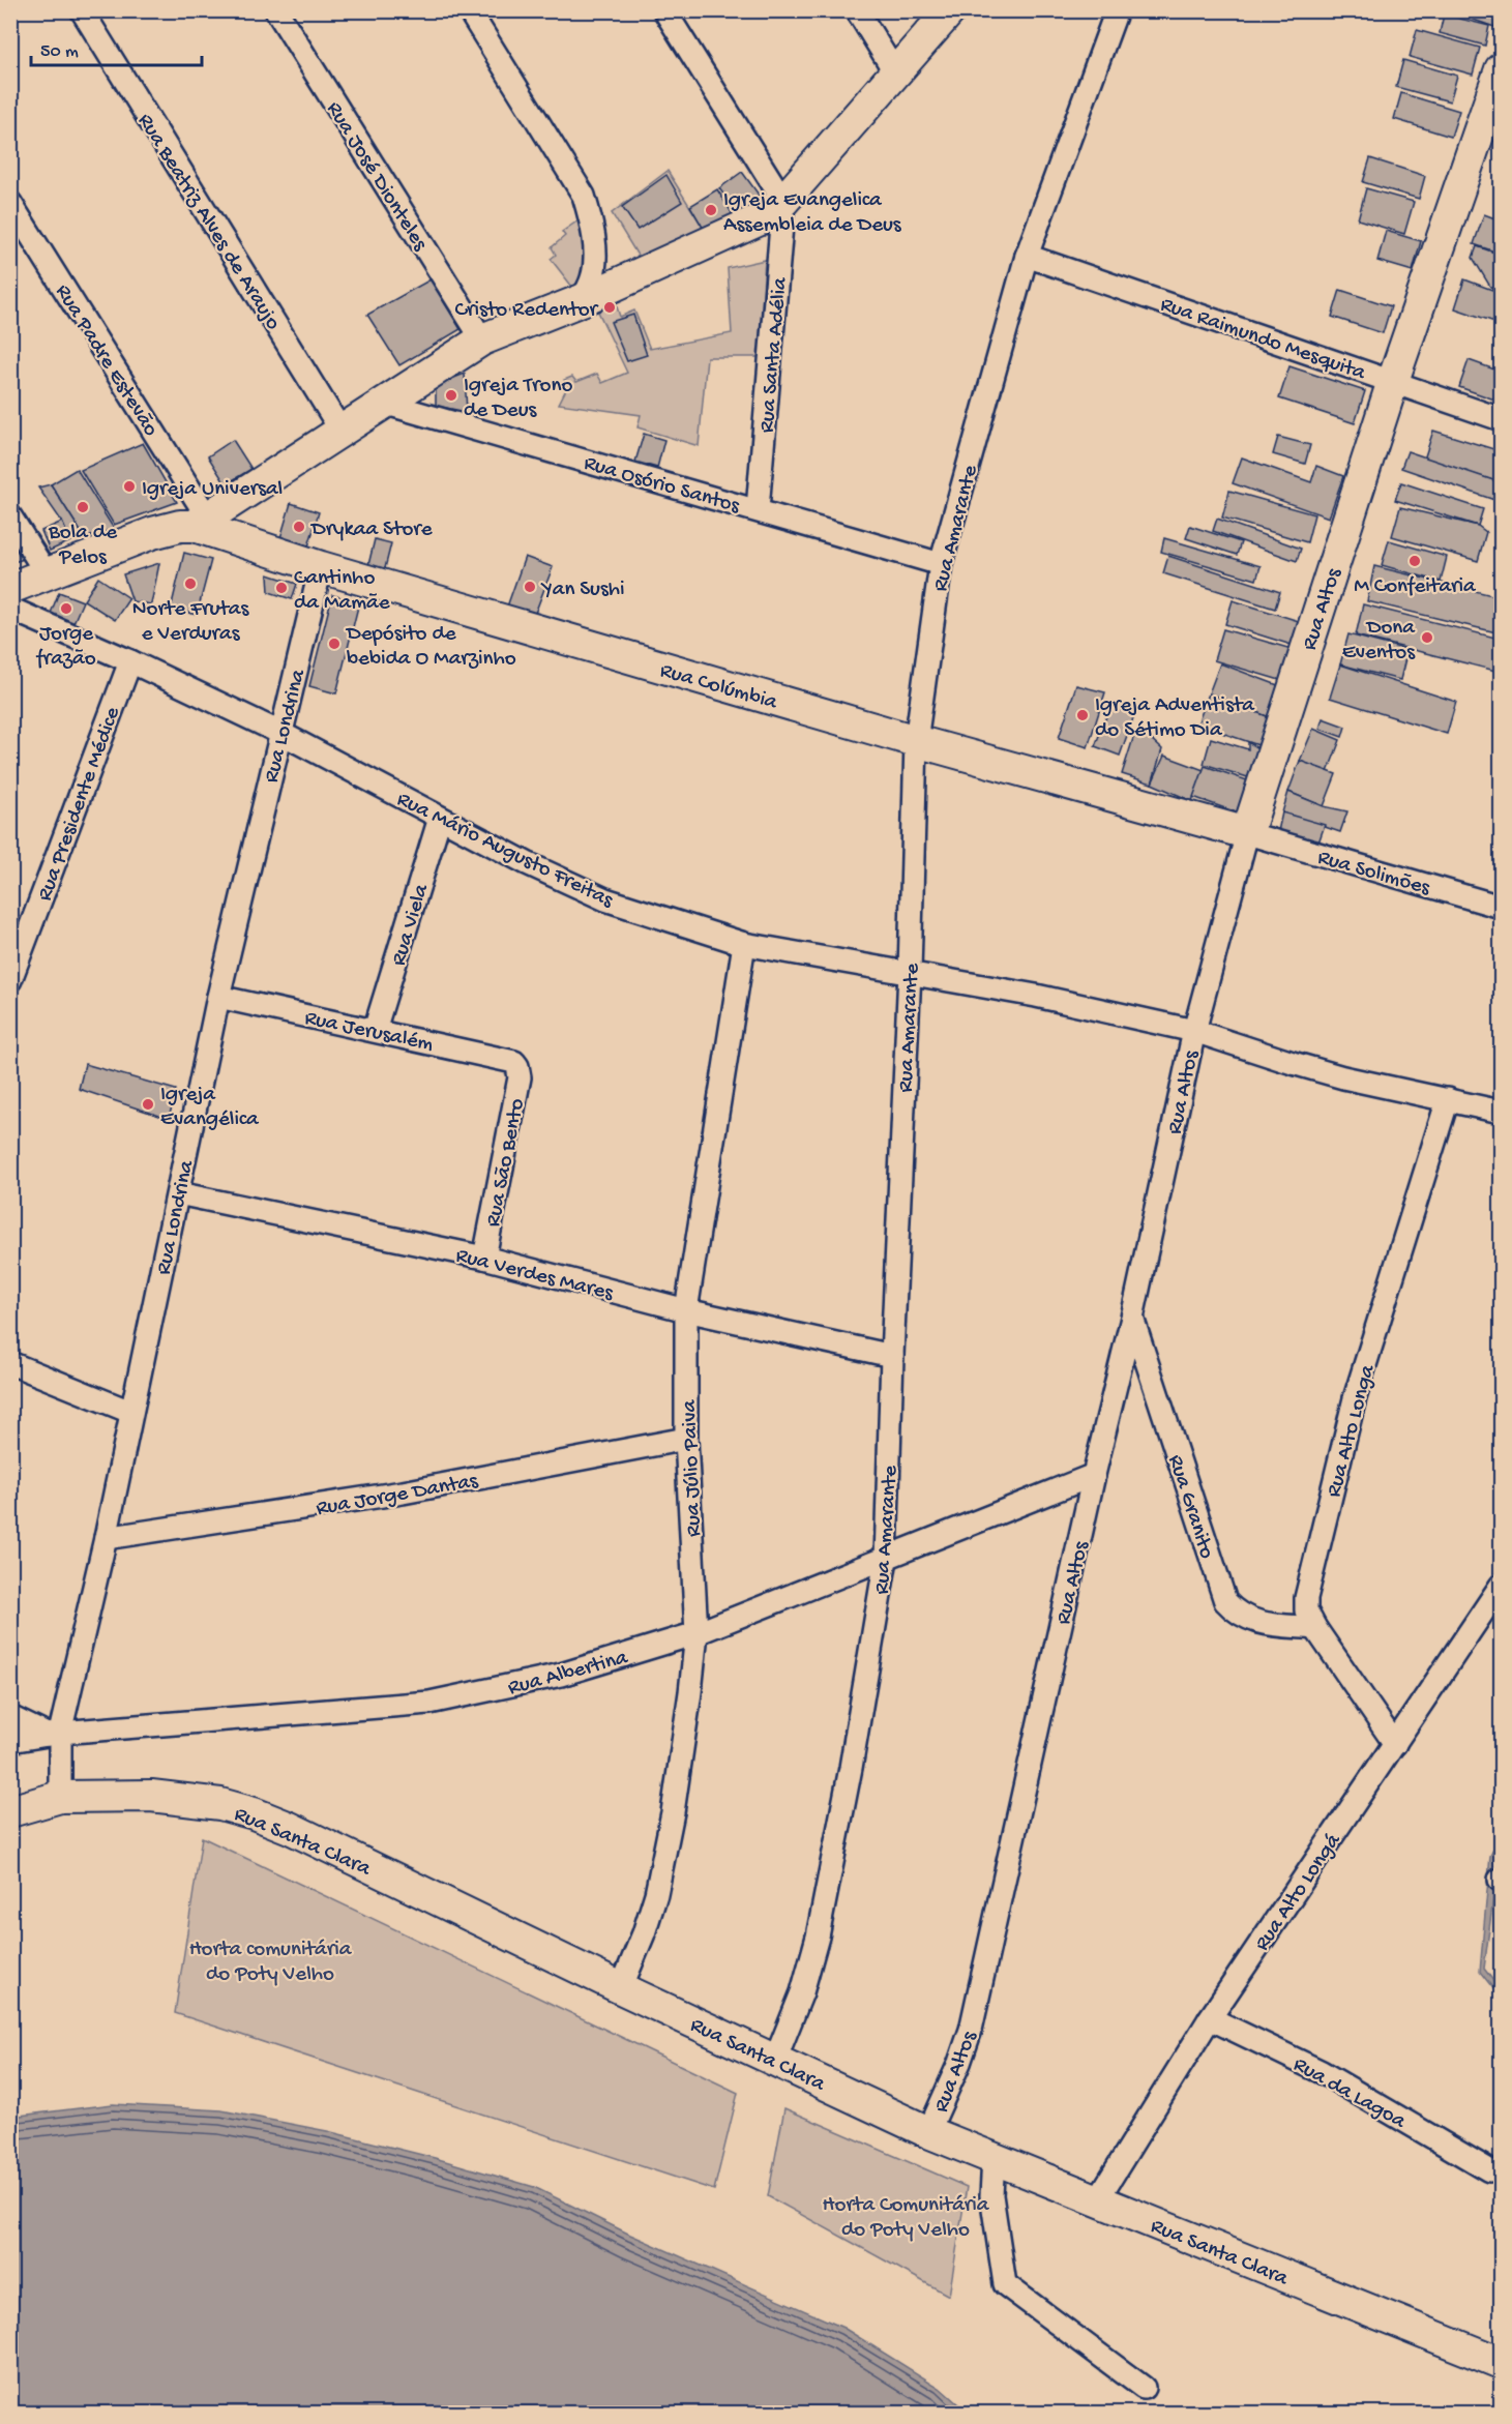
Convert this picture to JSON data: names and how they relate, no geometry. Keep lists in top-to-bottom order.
{
  "streets": {
    "street": [
      "Rua José Dionteles",
      "Rua Beatriz Alves de Araujo",
      "Rua Raimundo Mesquita",
      "Rua Santa Adélia",
      "Rua Padre Estevão",
      "Rua Osório Santos",
      "Rua Amarante",
      "Rua Altos",
      "Rua Colúmbia",
      "Rua Londrina",
      "Rua Presidente Médice",
      "Rua Mário Augusto Freitas",
      "Rua Solimões",
      "Rua Viela",
      "Rua Jerusalém",
      "Rua São Bento",
      "Rua Verdes Mares",
      "Rua Alto Longa",
      "Rua Júlio Paiva",
      "Rua Jorge Dantas",
      "Rua Granito",
      "Rua Albertina",
      "Rua Santa Clara",
      "Rua Alto Longá",
      "Rua da Lagoa"
    ]
  },
  "crossings": [
    ["Rua Raimundo Mesquita", "Rua Amarante"],
    ["Rua Raimundo Mesquita", "Rua Altos"],
    ["Rua Santa Adélia", "Rua Osório Santos"],
    ["Rua Padre Estevão", "Rua Colúmbia"],
    ["Rua Osório Santos", "Rua Amarante"],
    ["Rua Amarante", "Rua Colúmbia"],
    ["Rua Amarante", "Rua Mário Augusto Freitas"],
    ["Rua Amarante", "Rua Verdes Mares"],
    ["Rua Amarante", "Rua Albertina"],
    ["Rua Amarante", "Rua Santa Clara"],
    ["Rua Altos", "Rua Colúmbia"],
    ["Rua Altos", "Rua Mário Augusto Freitas"],
    ["Rua Altos", "Rua Solimões"],
    ["Rua Altos", "Rua Granito"],
    ["Rua Altos", "Rua Albertina"],
    ["Rua Altos", "Rua Santa Clara"],
    ["Rua Colúmbia", "Rua Londrina"],
    ["Rua Colúmbia", "Rua Solimões"],
    ["Rua Londrina", "Rua Mário Augusto Freitas"],
    ["Rua Londrina", "Rua Jerusalém"],
    ["Rua Londrina", "Rua Verdes Mares"],
    ["Rua Londrina", "Rua Jorge Dantas"],
    ["Rua Londrina", "Rua Albertina"],
    ["Rua Londrina", "Rua Santa Clara"],
    ["Rua Presidente Médice", "Rua Mário Augusto Freitas"],
    ["Rua Mário Augusto Freitas", "Rua Viela"],
    ["Rua Mário Augusto Freitas", "Rua Alto Longa"],
    ["Rua Mário Augusto Freitas", "Rua Júlio Paiva"],
    ["Rua Viela", "Rua Jerusalém"],
    ["Rua Jerusalém", "Rua São Bento"],
    ["Rua São Bento", "Rua Verdes Mares"],
    ["Rua Verdes Mares", "Rua Júlio Paiva"],
    ["Rua Alto Longa", "Rua Granito"],
    ["Rua Alto Longa", "Rua Alto Longá"],
    ["Rua Júlio Paiva", "Rua Jorge Dantas"],
    ["Rua Júlio Paiva", "Rua Albertina"],
    ["Rua Júlio Paiva", "Rua Santa Clara"],
    ["Rua Santa Clara", "Rua Alto Longá"],
    ["Rua Alto Longá", "Rua da Lagoa"]
  ],
  "parks": ["Horta comunitária do Poty Velho", "Horta Comunitária do Poty Velho"],
  "places": [
    "Igreja Evangelica Assembleia de Deus",
    "Cristo Redentor",
    "Igreja Trono de Deus",
    "Igreja Universal",
    "Bola de Pelos",
    "Drykaa Store",
    "M Confeitaria",
    "Norte Frutas e Verduras",
    "Yan Sushi",
    "Cantinho da Mamãe",
    "Jorge frazão",
    "Dona Eventos",
    "Depósito de bebida O Marzinho",
    "Igreja Adventista do Sétimo Dia",
    "Igreja Evangélica"
  ],
  "scale_bar": "50 m"
}
